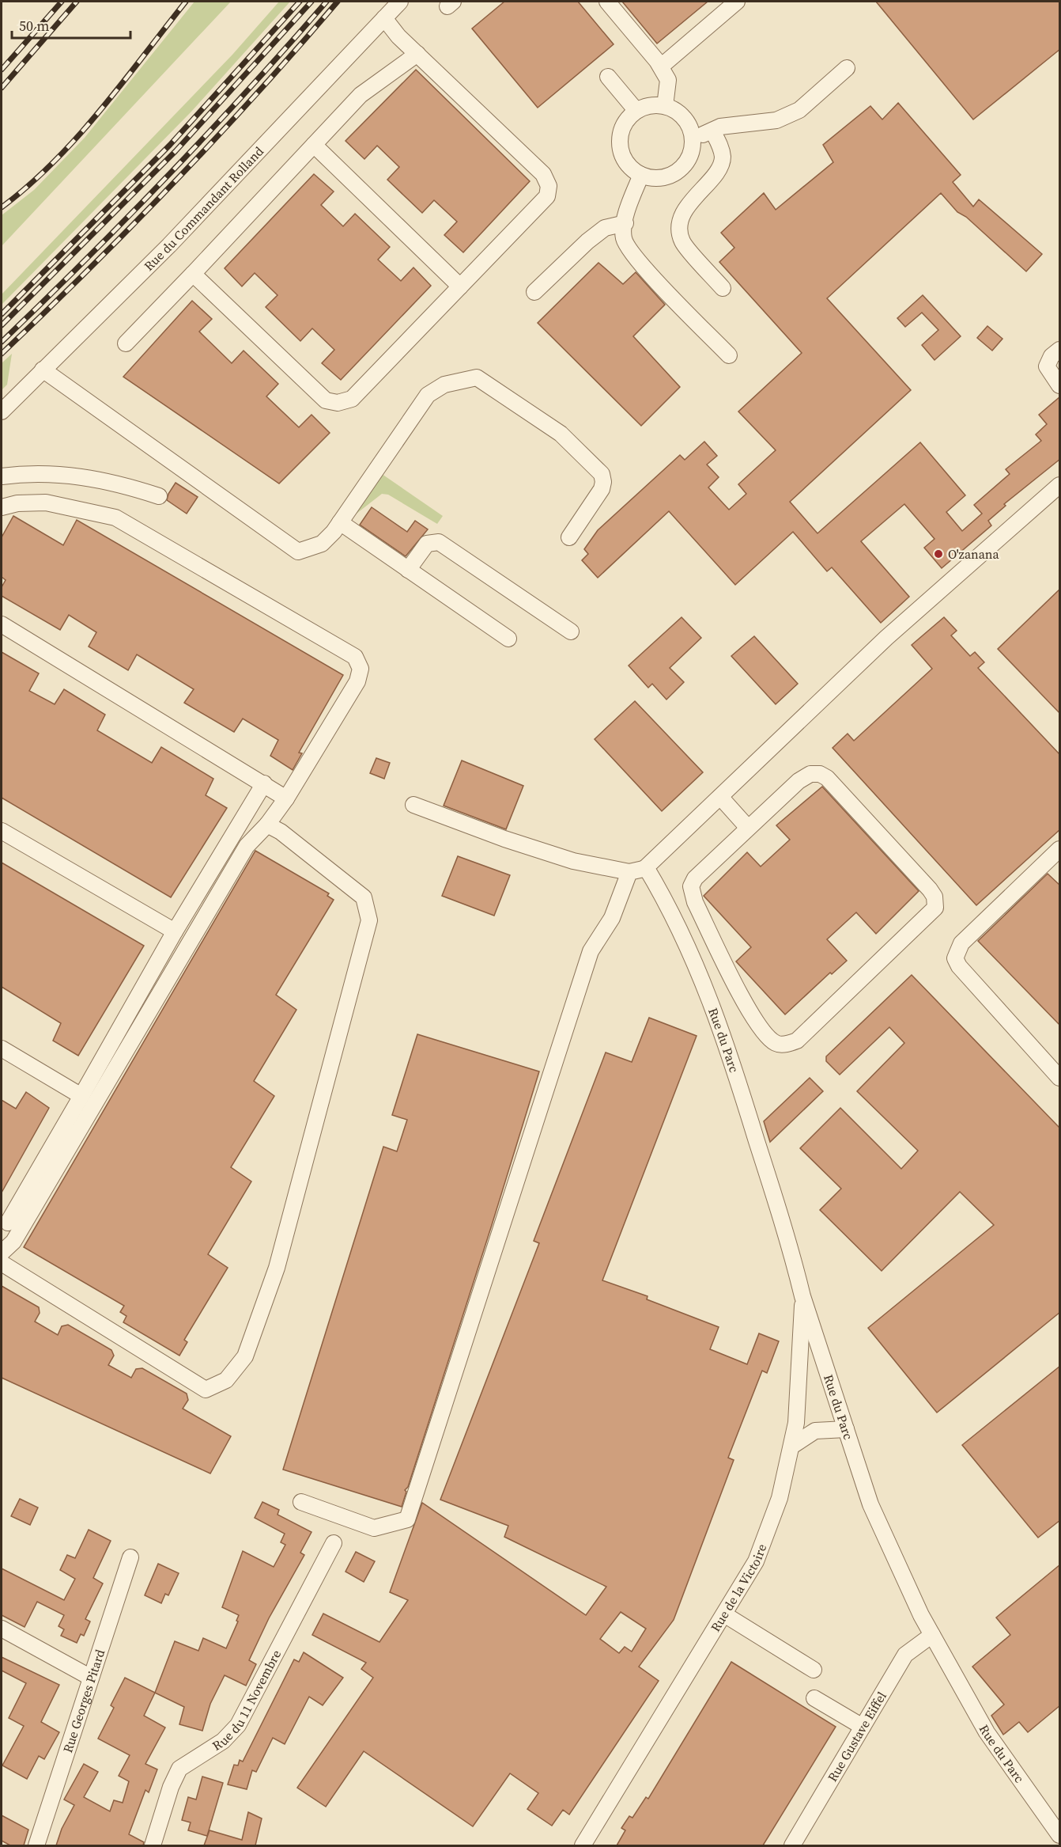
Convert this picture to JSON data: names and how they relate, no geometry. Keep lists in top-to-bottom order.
{
  "streets": {
    "street": [
      "Rue du Commandant Rolland",
      "Rue du Parc",
      "Rue de la Victoire",
      "Rue du 11 Novembre",
      "Rue Georges Pitard",
      "Rue Gustave Eiffel"
    ]
  },
  "crossings": [
    ["Rue du Parc", "Rue de la Victoire"],
    ["Rue du Parc", "Rue Gustave Eiffel"]
  ],
  "places": ["O'zanana"],
  "scale_bar": "50 m"
}
